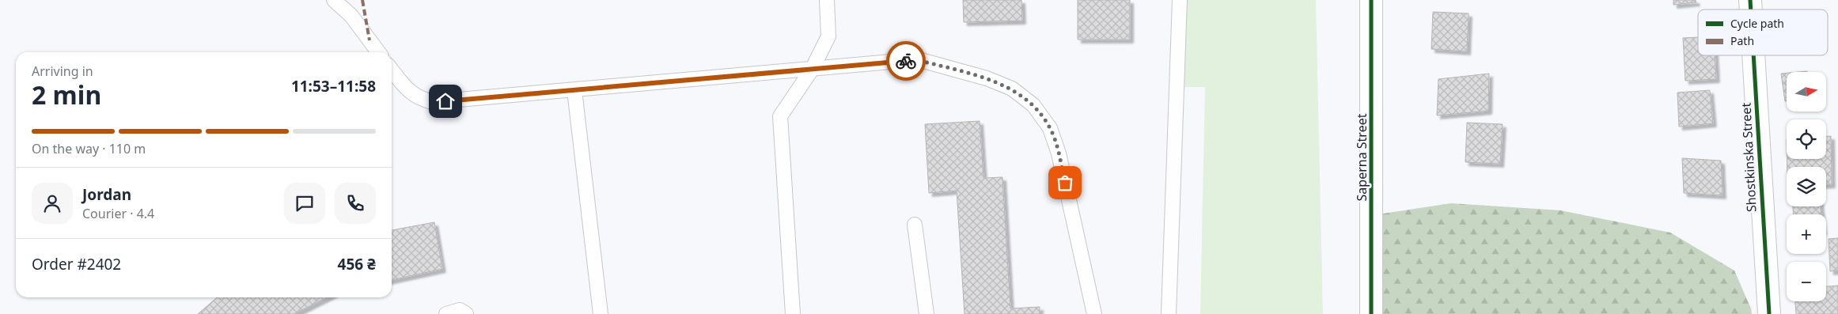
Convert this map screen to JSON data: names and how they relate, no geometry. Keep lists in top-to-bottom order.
{
  "streets": {
    "street": ["Saperna Street", "Shostkinska Street"]
  },
  "legend": ["Cycle path", "Path"],
  "north": "right",
  "page": {
    "heading": ["2 min", "Arriving in", "11:53–11:58"],
    "panel": [
      "Jordan",
      "Courier · 4.4",
      "Order #2402",
      "456 ₴"
    ],
    "map_buttons": ["+", "−"],
    "bar": "On the way · 110 m"
  }
}
